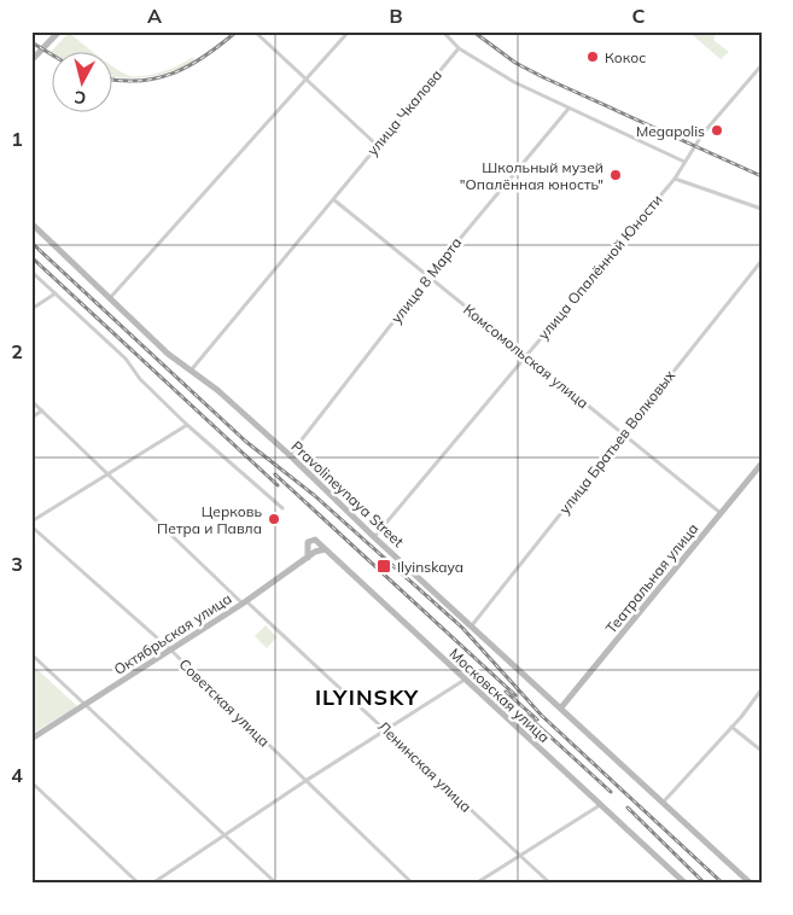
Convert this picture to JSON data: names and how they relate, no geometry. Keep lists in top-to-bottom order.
{
  "streets": {
    "main road": [
      "Pravolineynaya Street",
      "Театральная улица",
      "Октябрьская улица",
      "Московская улица"
    ],
    "street": [
      "улица Чкалова",
      "улица Опалённой Юности",
      "улица 8 Марта",
      "Комсомольская улица",
      "улица Братьев Волковых",
      "Советская улица",
      "Ленинская улица"
    ]
  },
  "crossings": [
    ["улица Чкалова", "Комсомольская улица"],
    ["улица Чкалова", "Pravolineynaya Street"],
    ["улица Опалённой Юности", "Комсомольская улица"],
    ["улица Опалённой Юности", "Pravolineynaya Street"],
    ["улица 8 Марта", "Комсомольская улица"],
    ["улица 8 Марта", "Pravolineynaya Street"],
    ["Комсомольская улица", "улица Братьев Волковых"],
    ["Комсомольская улица", "Театральная улица"],
    ["улица Братьев Волковых", "Pravolineynaya Street"],
    ["Pravolineynaya Street", "Театральная улица"],
    ["Октябрьская улица", "Московская улица"],
    ["Октябрьская улица", "Советская улица"],
    ["Октябрьская улица", "Ленинская улица"]
  ],
  "districts": ["ILYINSKY"],
  "places": {
    "other": [
      "Кокос",
      "Megapolis",
      "Школьный музей \"Опалённая юность\"",
      "Церковь Петра и Павла"
    ],
    "transit": ["Ilyinskaya"]
  },
  "north": "bottom",
  "grid": {
    "columns": ["A", "B", "C"],
    "rows": [
      "1",
      "2",
      "3",
      "4"
    ]
  }
}
